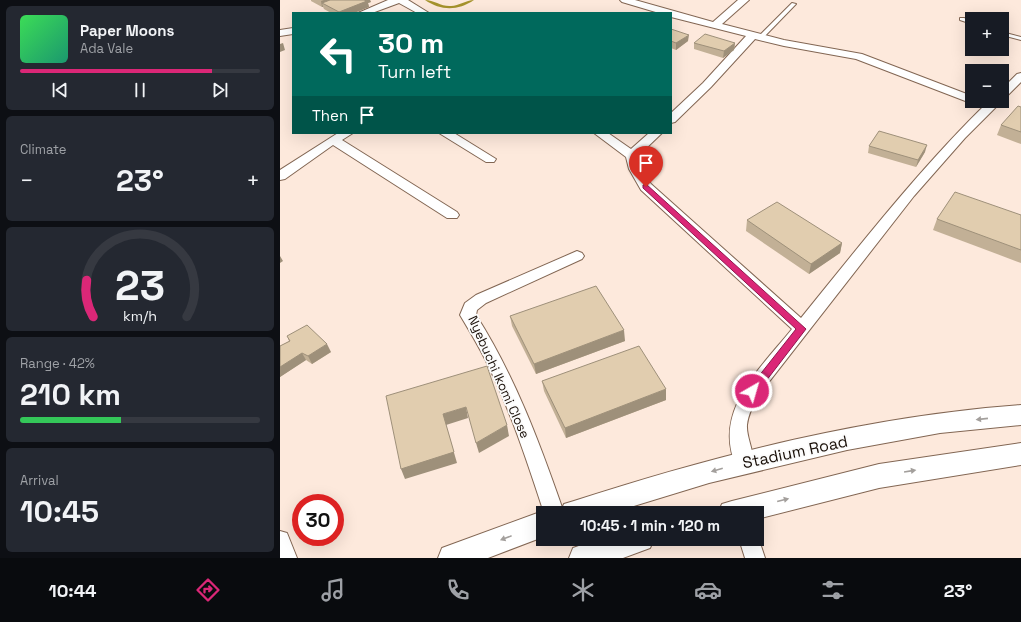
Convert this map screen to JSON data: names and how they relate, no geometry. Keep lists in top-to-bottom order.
{
  "streets": {
    "main road": ["Stadium Road"],
    "street": ["Nyebuchi Ikomi Close"]
  },
  "page": {
    "map_buttons": ["+", "−"],
    "turn": ["30 m", "Turn left"],
    "song": ["Paper Moons", "Ada Vale"],
    "then": "Then",
    "tile": [
      "Climate",
      ["Range · 42%", "210 km"],
      ["Arrival", "10:45"]
    ],
    "heat": ["−", "23°", "+"],
    "limit": "30",
    "trip": "10:45 · 1 min · 120 m",
    "tabs": ["10:44", "23°"],
    "gauge": ["23", "km/h"]
  }
}
